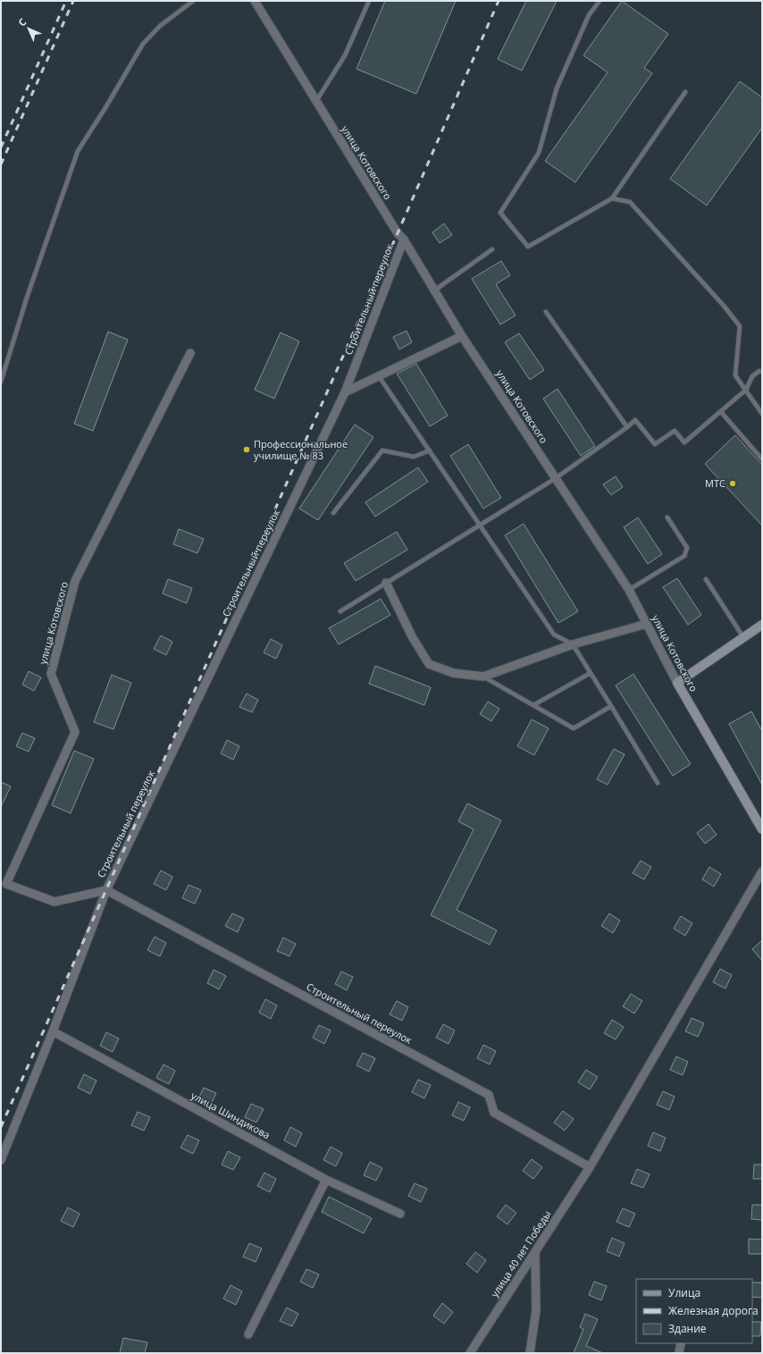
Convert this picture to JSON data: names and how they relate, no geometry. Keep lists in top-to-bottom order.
{
  "streets": {
    "main road": ["улица Котовского"],
    "street": ["Строительный переулок", "улица Шиндикова", "улица 40 лет Победы"]
  },
  "crossings": [
    ["улица Котовского", "Строительный переулок"],
    ["Строительный переулок", "улица Шиндикова"],
    ["Строительный переулок", "улица 40 лет Победы"]
  ],
  "places": ["Профессиональное училище № 83", "МТС"],
  "legend": ["Улица", "Железная дорога", "Здание"],
  "north": "top left"
}
